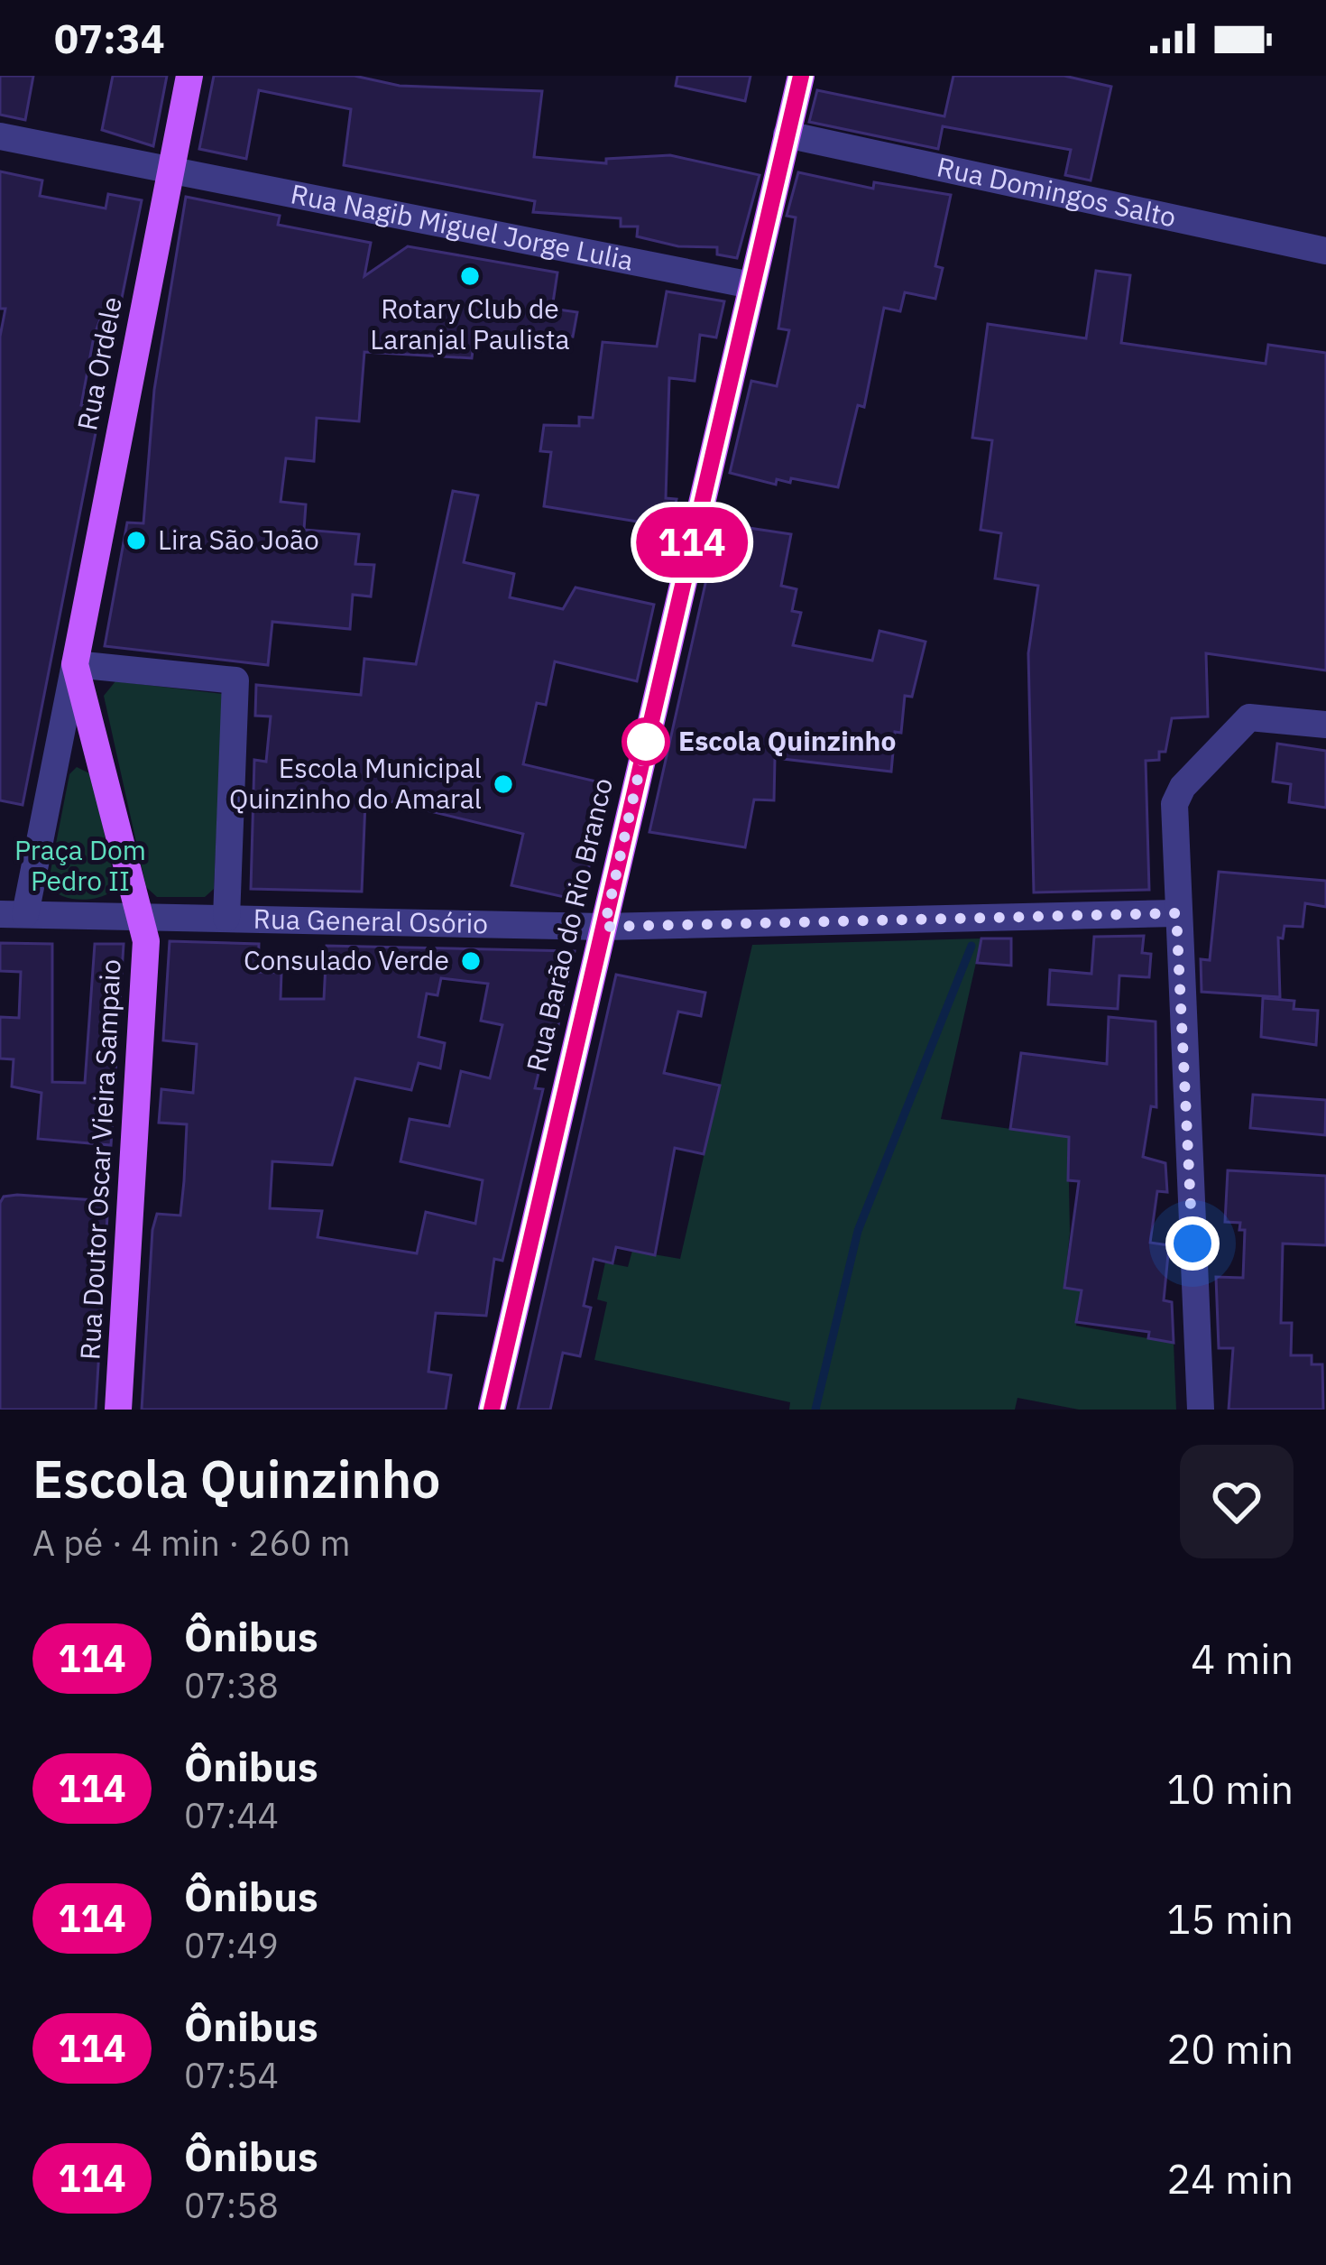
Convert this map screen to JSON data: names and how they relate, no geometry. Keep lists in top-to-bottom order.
{
  "streets": {
    "main road": ["Rua Ordele", "Rua Barão do Rio Branco", "Rua Doutor Oscar Vieira Sampaio"],
    "street": ["Rua Domingos Salto", "Rua Nagib Miguel Jorge Lulia", "Rua General Osório"]
  },
  "crossings": [
    ["Rua Domingos Salto", "Rua Barão do Rio Branco"],
    ["Rua Nagib Miguel Jorge Lulia", "Rua Ordele"],
    ["Rua Nagib Miguel Jorge Lulia", "Rua Barão do Rio Branco"],
    ["Rua General Osório", "Rua Barão do Rio Branco"],
    ["Rua General Osório", "Rua Doutor Oscar Vieira Sampaio"]
  ],
  "parks": ["Praça Dom Pedro II"],
  "places": [
    "Rotary Club de Laranjal Paulista",
    "Lira São João",
    "Escola Quinzinho",
    "Escola Municipal Quinzinho do Amaral",
    "Consulado Verde"
  ],
  "lines": ["bus line 114"],
  "page": {
    "status": "07:34",
    "on_map": "114",
    "heading": ["Escola Quinzinho", "A pé · 4 min · 260 m"],
    "list": [
      {
        "mark": "114",
        "name": "Ônibus",
        "note": "07:38",
        "value": "4 min"
      },
      {
        "mark": "114",
        "name": "Ônibus",
        "note": "07:44",
        "value": "10 min"
      },
      {
        "mark": "114",
        "name": "Ônibus",
        "note": "07:49",
        "value": "15 min"
      },
      {
        "mark": "114",
        "name": "Ônibus",
        "note": "07:54",
        "value": "20 min"
      },
      {
        "mark": "114",
        "name": "Ônibus",
        "note": "07:58",
        "value": "24 min"
      }
    ]
  }
}
